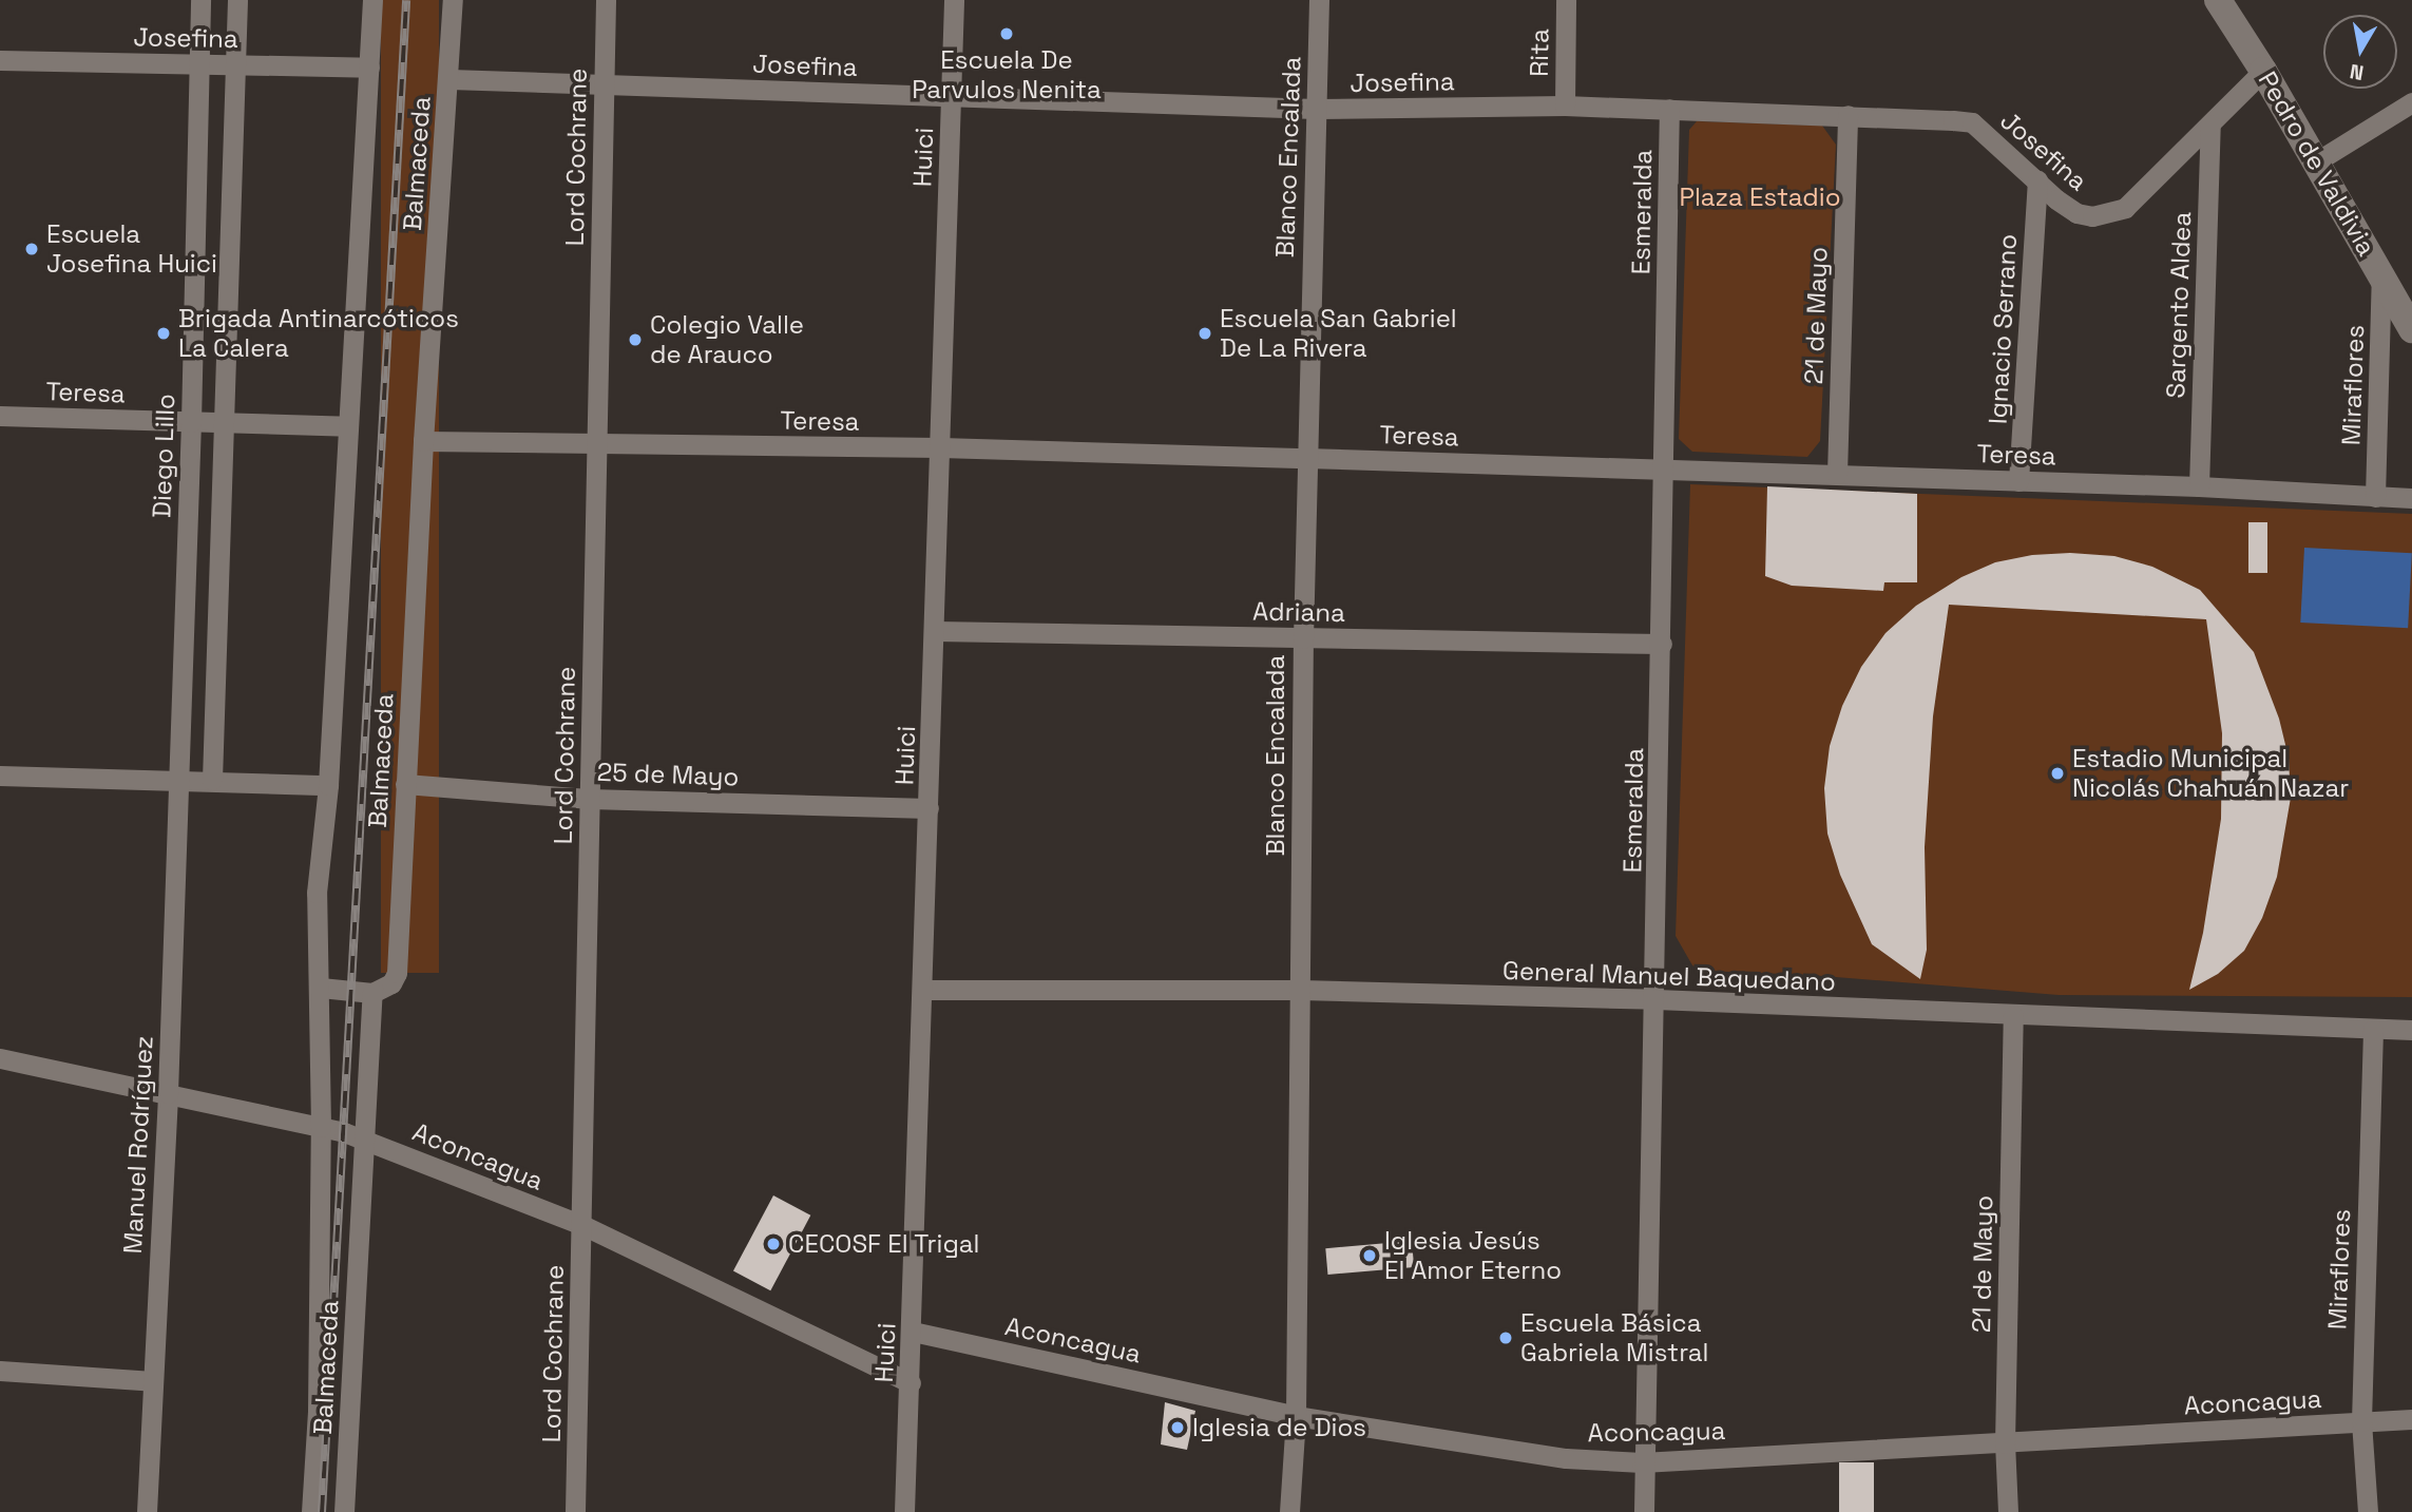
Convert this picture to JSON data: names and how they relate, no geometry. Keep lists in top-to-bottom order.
{
  "streets": {
    "street": [
      "Josefina",
      "Rita",
      "Lord Cochrane",
      "Huici",
      "Blanco Encalada",
      "Balmaceda",
      "Pedro de Valdivia",
      "Esmeralda",
      "Sargento Aldea",
      "21 de Mayo",
      "Ignacio Serrano",
      "Miraflores",
      "Teresa",
      "Diego Lillo",
      "Adriana",
      "25 de Mayo",
      "General Manuel Baquedano",
      "Manuel Rodríguez",
      "Aconcagua"
    ]
  },
  "crossings": [
    ["Josefina", "Rita"],
    ["Josefina", "Lord Cochrane"],
    ["Josefina", "Huici"],
    ["Josefina", "Blanco Encalada"],
    ["Josefina", "Balmaceda"],
    ["Josefina", "Pedro de Valdivia"],
    ["Josefina", "Esmeralda"],
    ["Josefina", "Sargento Aldea"],
    ["Josefina", "21 de Mayo"],
    ["Josefina", "Ignacio Serrano"],
    ["Josefina", "Diego Lillo"],
    ["Lord Cochrane", "Teresa"],
    ["Lord Cochrane", "25 de Mayo"],
    ["Lord Cochrane", "Aconcagua"],
    ["Huici", "Teresa"],
    ["Huici", "Adriana"],
    ["Huici", "25 de Mayo"],
    ["Huici", "General Manuel Baquedano"],
    ["Huici", "Aconcagua"],
    ["Blanco Encalada", "Teresa"],
    ["Blanco Encalada", "Adriana"],
    ["Blanco Encalada", "General Manuel Baquedano"],
    ["Blanco Encalada", "Aconcagua"],
    ["Balmaceda", "Teresa"],
    ["Balmaceda", "25 de Mayo"],
    ["Balmaceda", "Aconcagua"],
    ["Pedro de Valdivia", "Miraflores"],
    ["Esmeralda", "Teresa"],
    ["Esmeralda", "Adriana"],
    ["Esmeralda", "General Manuel Baquedano"],
    ["Esmeralda", "Aconcagua"],
    ["Sargento Aldea", "Teresa"],
    ["21 de Mayo", "Teresa"],
    ["21 de Mayo", "General Manuel Baquedano"],
    ["21 de Mayo", "Aconcagua"],
    ["Ignacio Serrano", "Teresa"],
    ["Miraflores", "Teresa"],
    ["Miraflores", "General Manuel Baquedano"],
    ["Miraflores", "Aconcagua"],
    ["Teresa", "Diego Lillo"],
    ["Diego Lillo", "Manuel Rodríguez"],
    ["Manuel Rodríguez", "Aconcagua"]
  ],
  "parks": ["Plaza Estadio"],
  "places": [
    "Escuela De Parvulos Nenita",
    "Escuela Josefina Huici",
    "Brigada Antinarcóticos La Calera",
    "Escuela San Gabriel De La Rivera",
    "Colegio Valle de Arauco",
    "Estadio Municipal Nicolás Chahuán Nazar",
    "CECOSF El Trigal",
    "Iglesia Jesús El Amor Eterno",
    "Escuela Básica Gabriela Mistral",
    "Iglesia de Dios"
  ],
  "north": "bottom"
}
